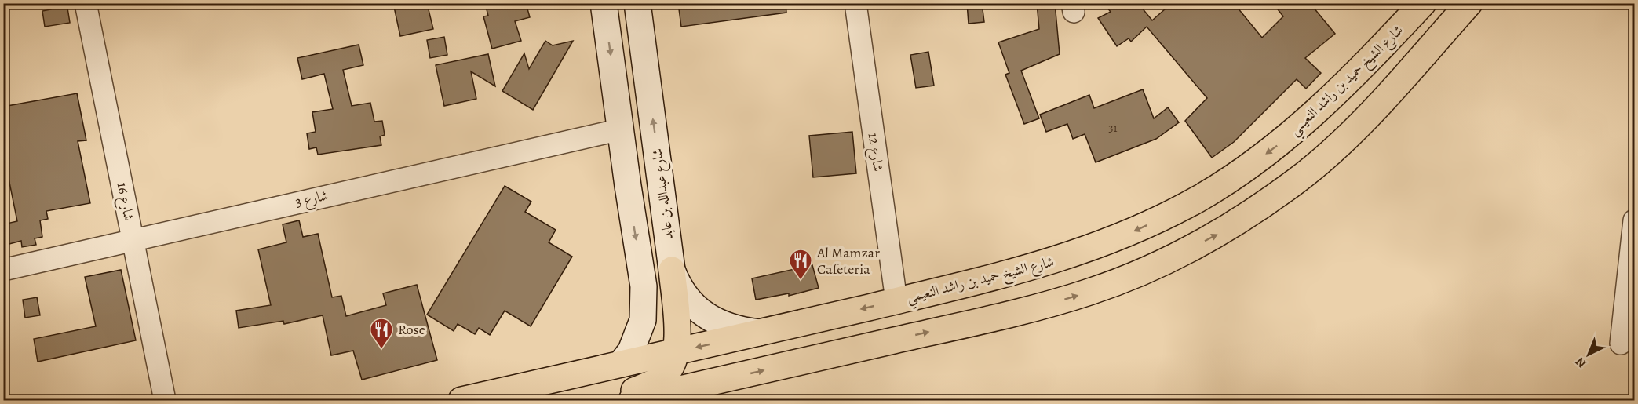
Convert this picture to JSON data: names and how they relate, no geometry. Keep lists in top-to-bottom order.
{
  "streets": {
    "main road": ["شارع الشيخ حميد بن راشد النعيمي", "شارع عبدالله بن عابد"],
    "street": ["شارع 12", "شارع 3", "شارع 16"]
  },
  "crossings": [
    ["شارع الشيخ حميد بن راشد النعيمي", "شارع 12"],
    ["شارع الشيخ حميد بن راشد النعيمي", "شارع عبدالله بن عابد"],
    ["شارع 3", "شارع 16"]
  ],
  "places": {
    "restaurant": ["Al Mamzar Cafeteria", "Rose"]
  },
  "house_numbers": ["31"],
  "north": "bottom left"
}
